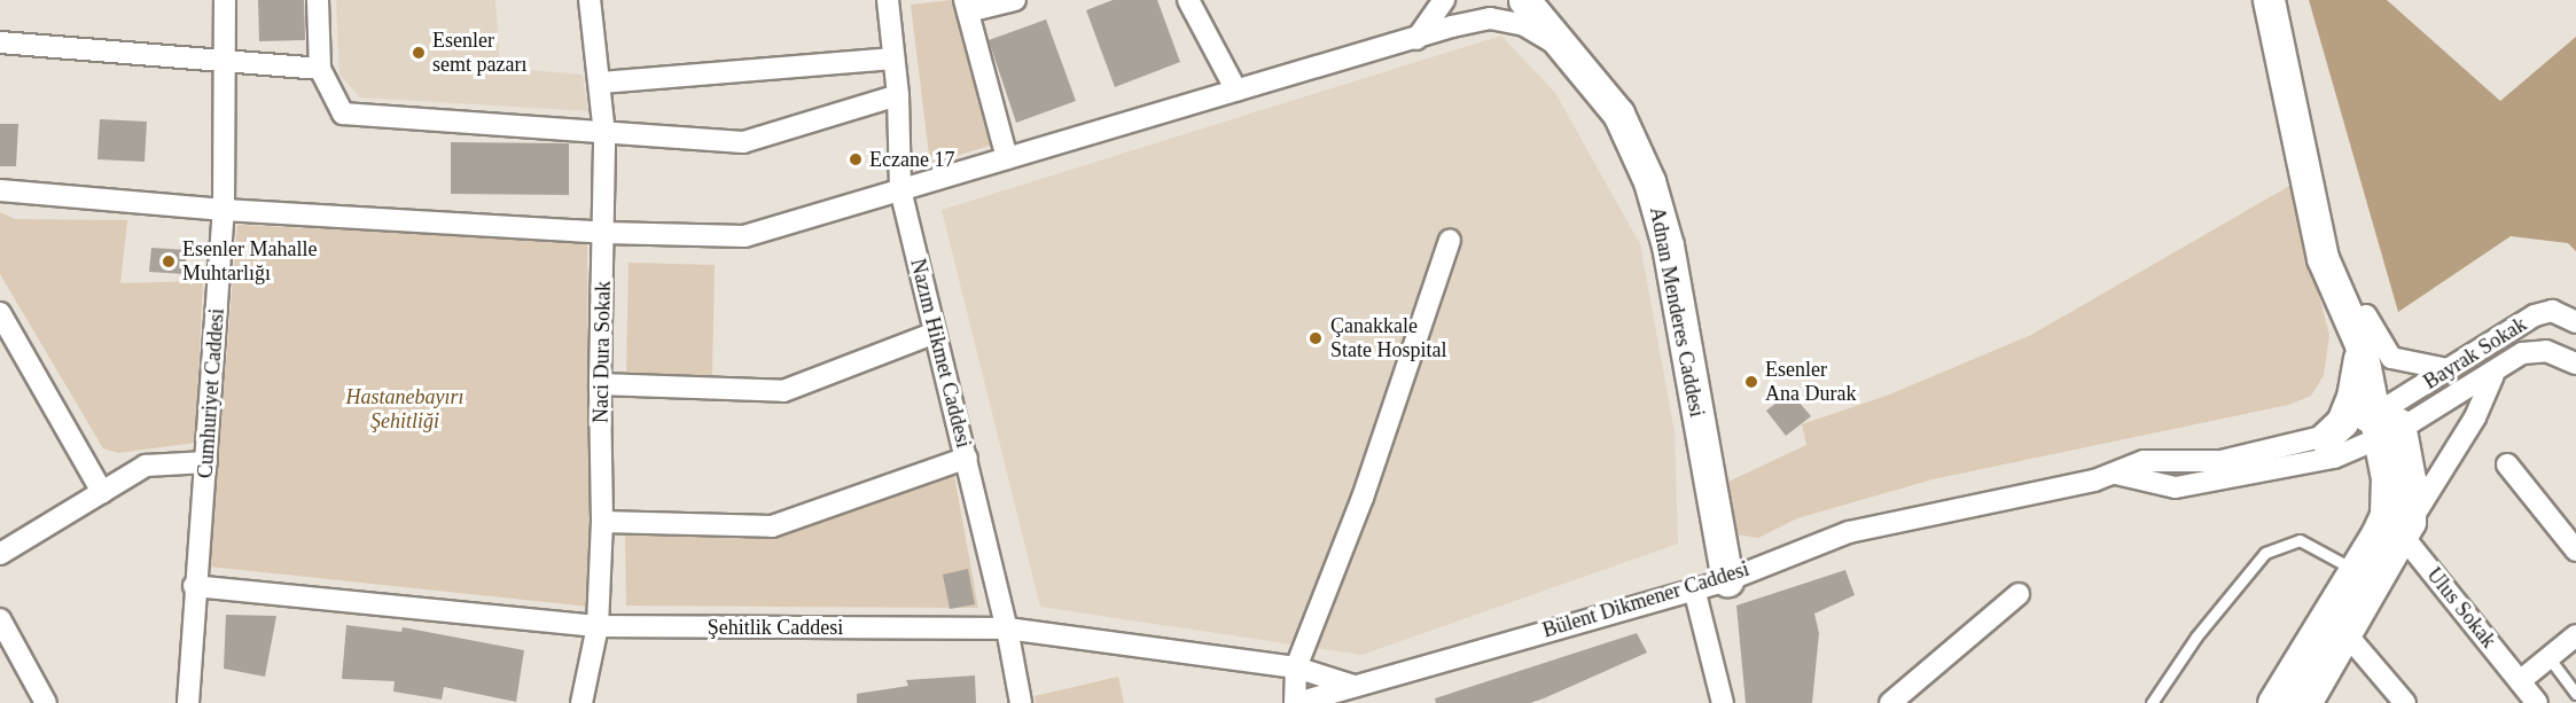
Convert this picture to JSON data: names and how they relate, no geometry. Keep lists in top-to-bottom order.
{
  "streets": {
    "street": [
      "Adnan Menderes Caddesi",
      "Naci Dura Sokak",
      "Nazım Hikmet Caddesi",
      "Bayrak Sokak",
      "Cumhuriyet Caddesi",
      "Bülent Dikmener Caddesi",
      "Ulus Sokak",
      "Şehitlik Caddesi"
    ]
  },
  "crossings": [
    ["Adnan Menderes Caddesi", "Bülent Dikmener Caddesi"],
    ["Naci Dura Sokak", "Şehitlik Caddesi"],
    ["Nazım Hikmet Caddesi", "Şehitlik Caddesi"],
    ["Bayrak Sokak", "Bülent Dikmener Caddesi"],
    ["Cumhuriyet Caddesi", "Şehitlik Caddesi"],
    ["Bülent Dikmener Caddesi", "Şehitlik Caddesi"]
  ],
  "parks": ["Hastanebayırı Şehitliği"],
  "places": [
    "Esenler semt pazarı",
    "Eczane 17",
    "Esenler Mahalle Muhtarlığı",
    "Çanakkale State Hospital",
    "Esenler Ana Durak"
  ]
}
